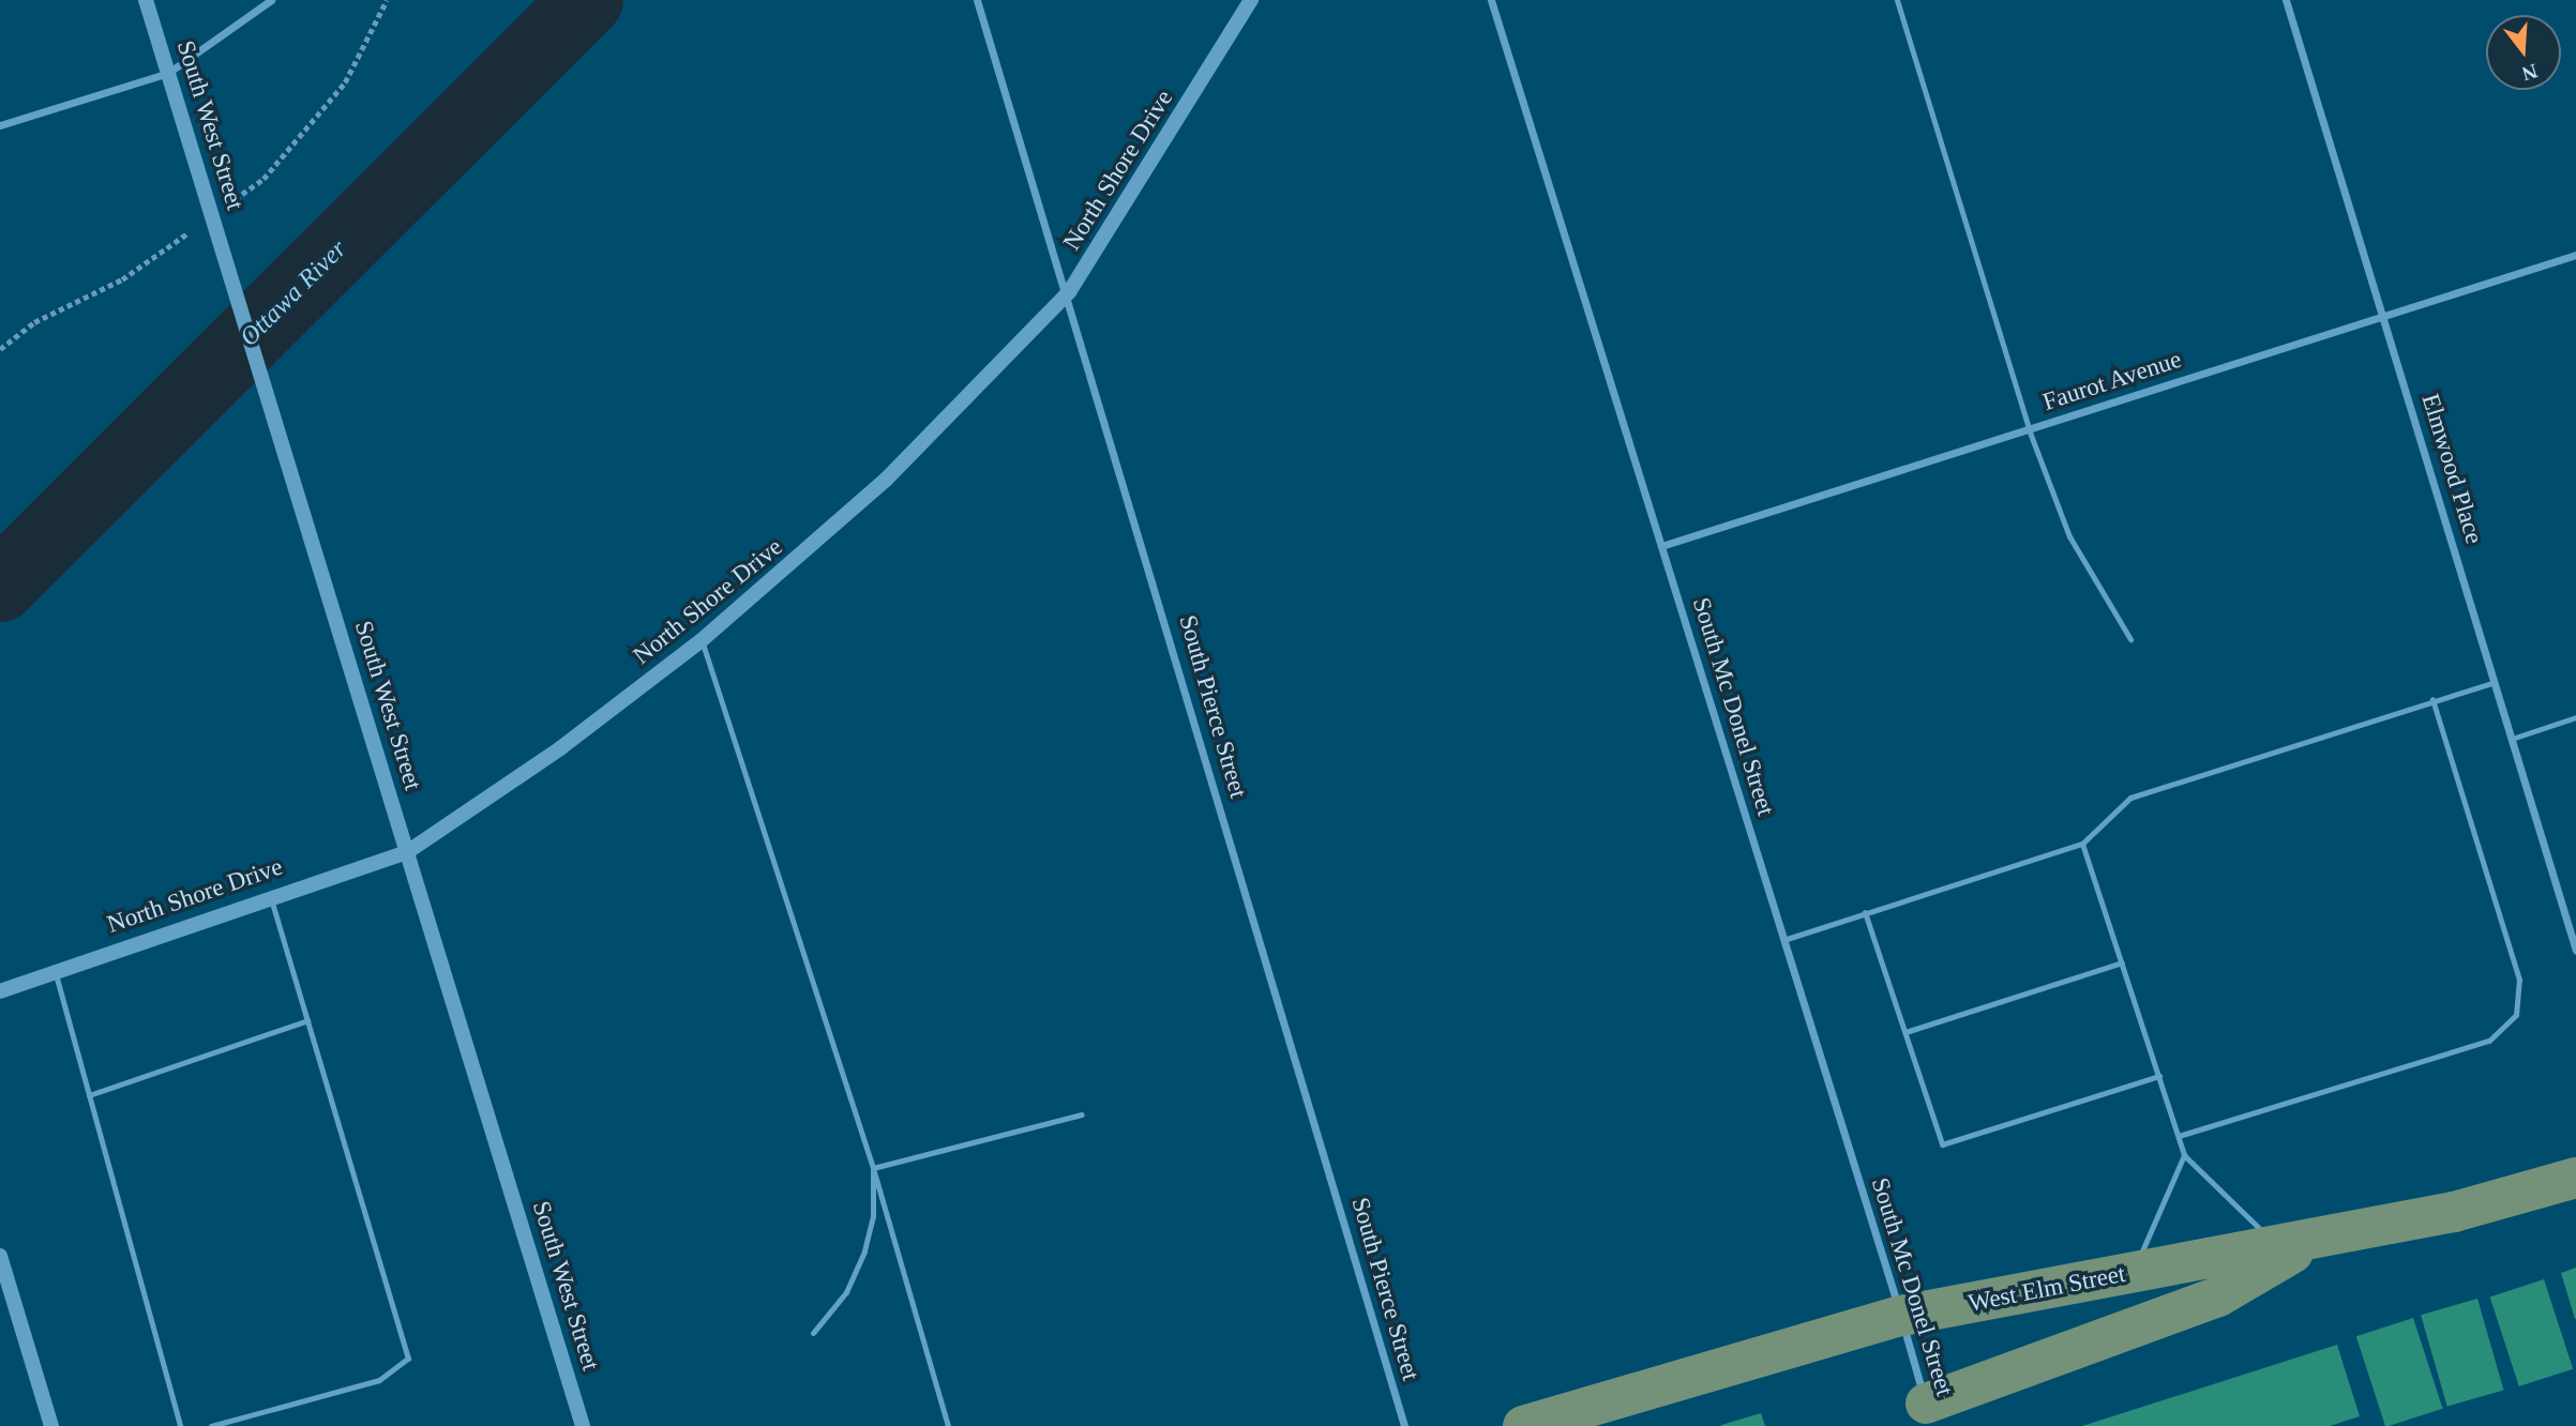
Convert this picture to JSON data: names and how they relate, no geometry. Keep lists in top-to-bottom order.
{
  "streets": {
    "main road": ["West Elm Street"],
    "street": [
      "South West Street",
      "North Shore Drive",
      "Faurot Avenue",
      "Elmwood Place",
      "South Pierce Street",
      "South Mc Donel Street"
    ]
  },
  "crossings": [
    ["South West Street", "North Shore Drive"],
    ["North Shore Drive", "South Pierce Street"],
    ["Faurot Avenue", "Elmwood Place"],
    ["Faurot Avenue", "South Mc Donel Street"],
    ["South Mc Donel Street", "West Elm Street"]
  ],
  "water": ["Ottawa River"],
  "north": "bottom"
}
